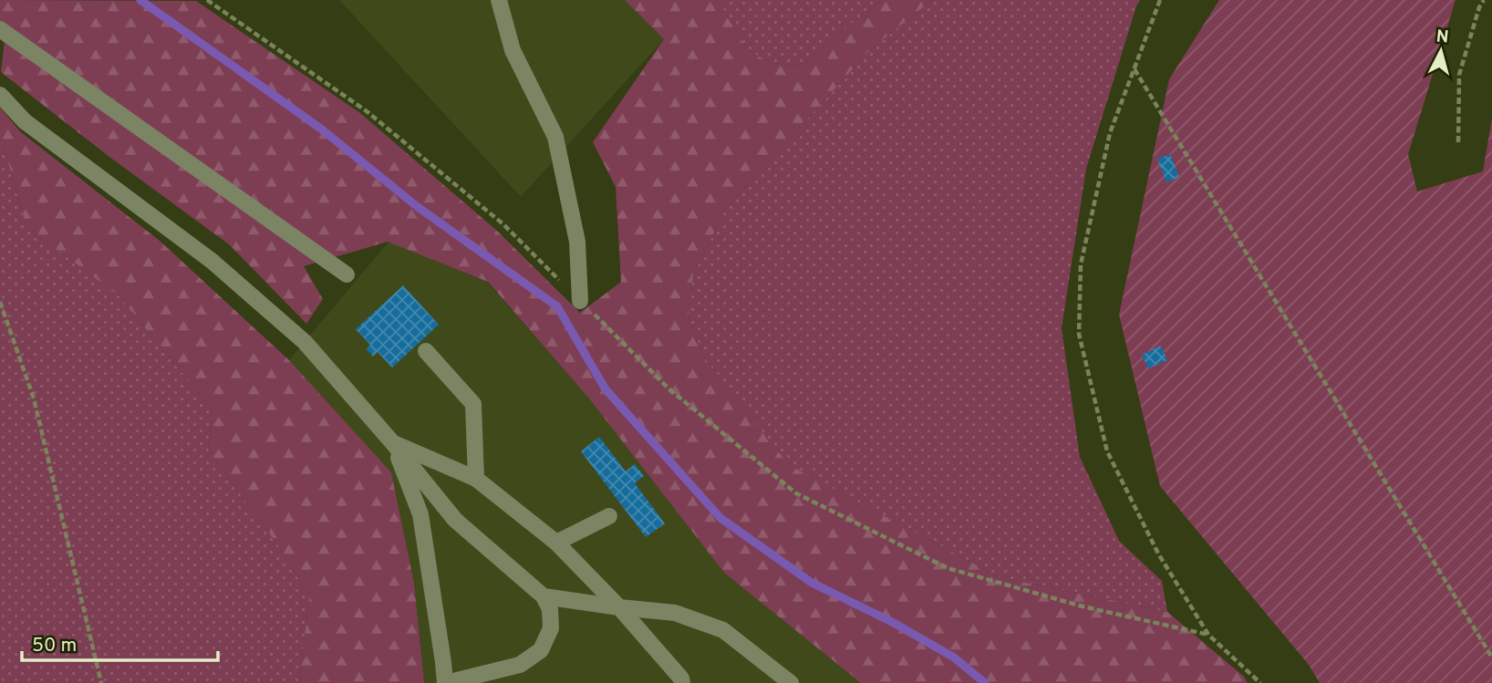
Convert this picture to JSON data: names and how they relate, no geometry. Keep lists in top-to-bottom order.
{
  "scale_bar": "50 m",
  "north": "top"
}
